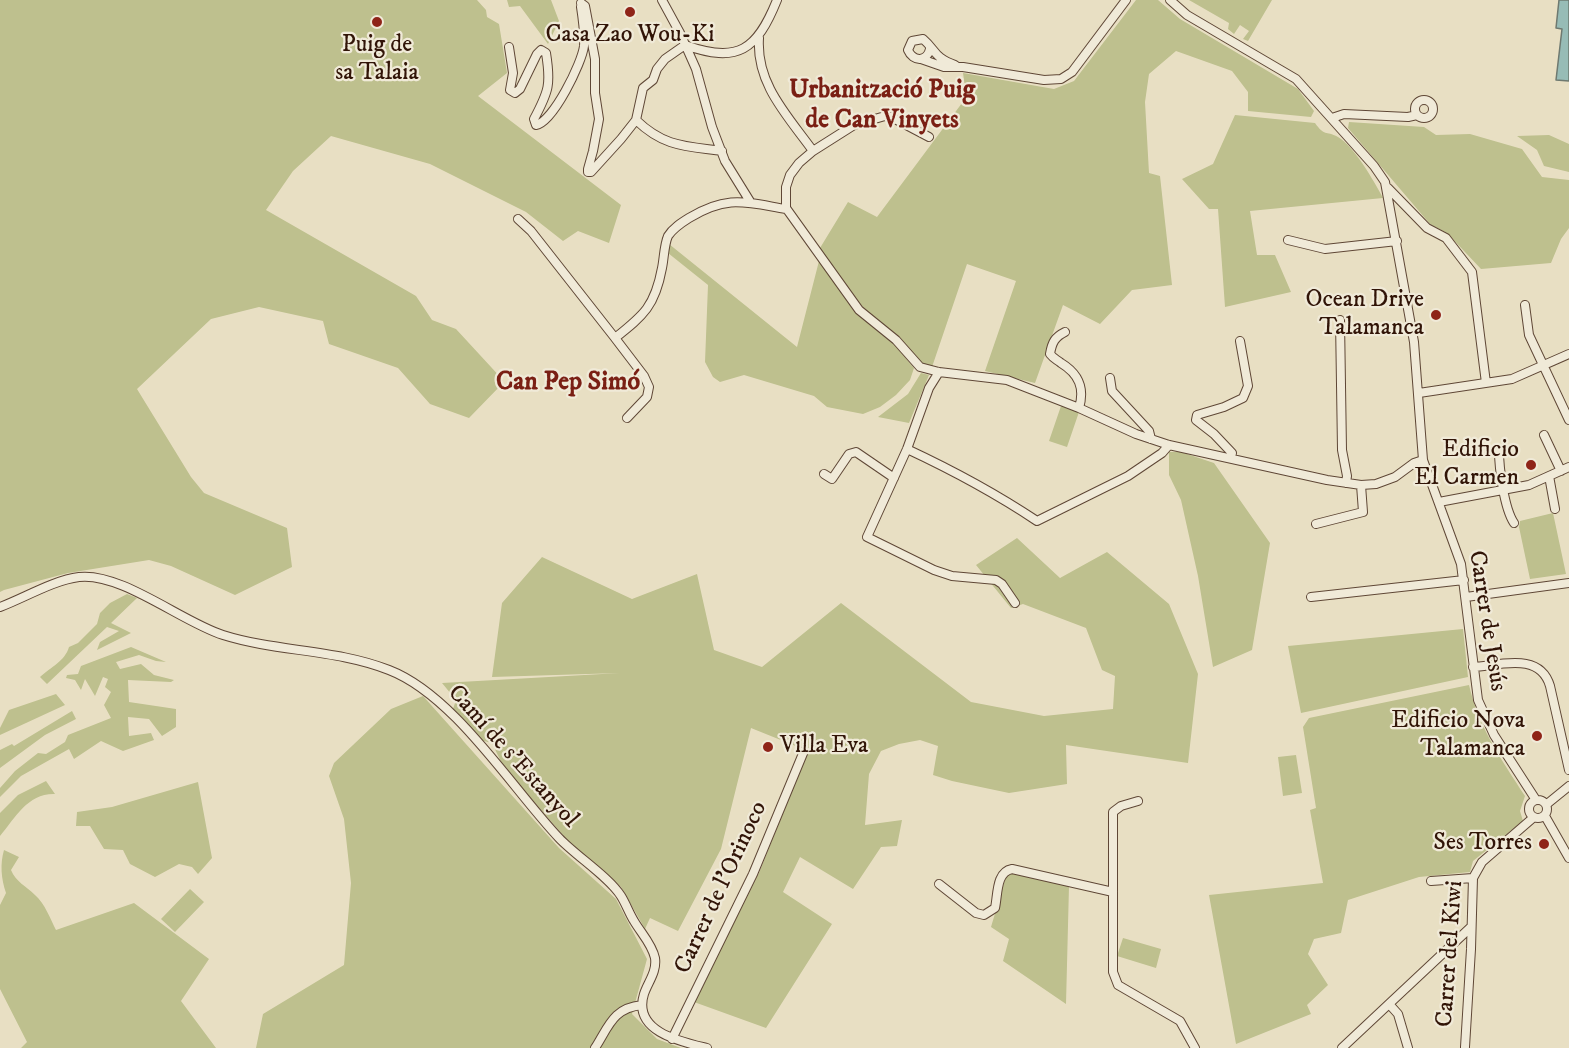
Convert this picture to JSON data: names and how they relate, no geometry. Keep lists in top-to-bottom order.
{
  "streets": {
    "street": [
      "Carrer de Jesús",
      "Camí de s'Estanyol",
      "Carrer de l'Orinoco",
      "Carrer del Kiwi"
    ]
  },
  "crossings": [
    ["Carrer de Jesús", "Carrer del Kiwi"]
  ],
  "districts": ["Urbanització Puig de Can Vinyets", "Can Pep Simó"],
  "places": [
    "Casa Zao Wou-Ki",
    "Puig de sa Talaia",
    "Ocean Drive Talamanca",
    "Edificio El Carmen",
    "Edificio Nova Talamanca",
    "Villa Eva",
    "Ses Torres"
  ]
}
